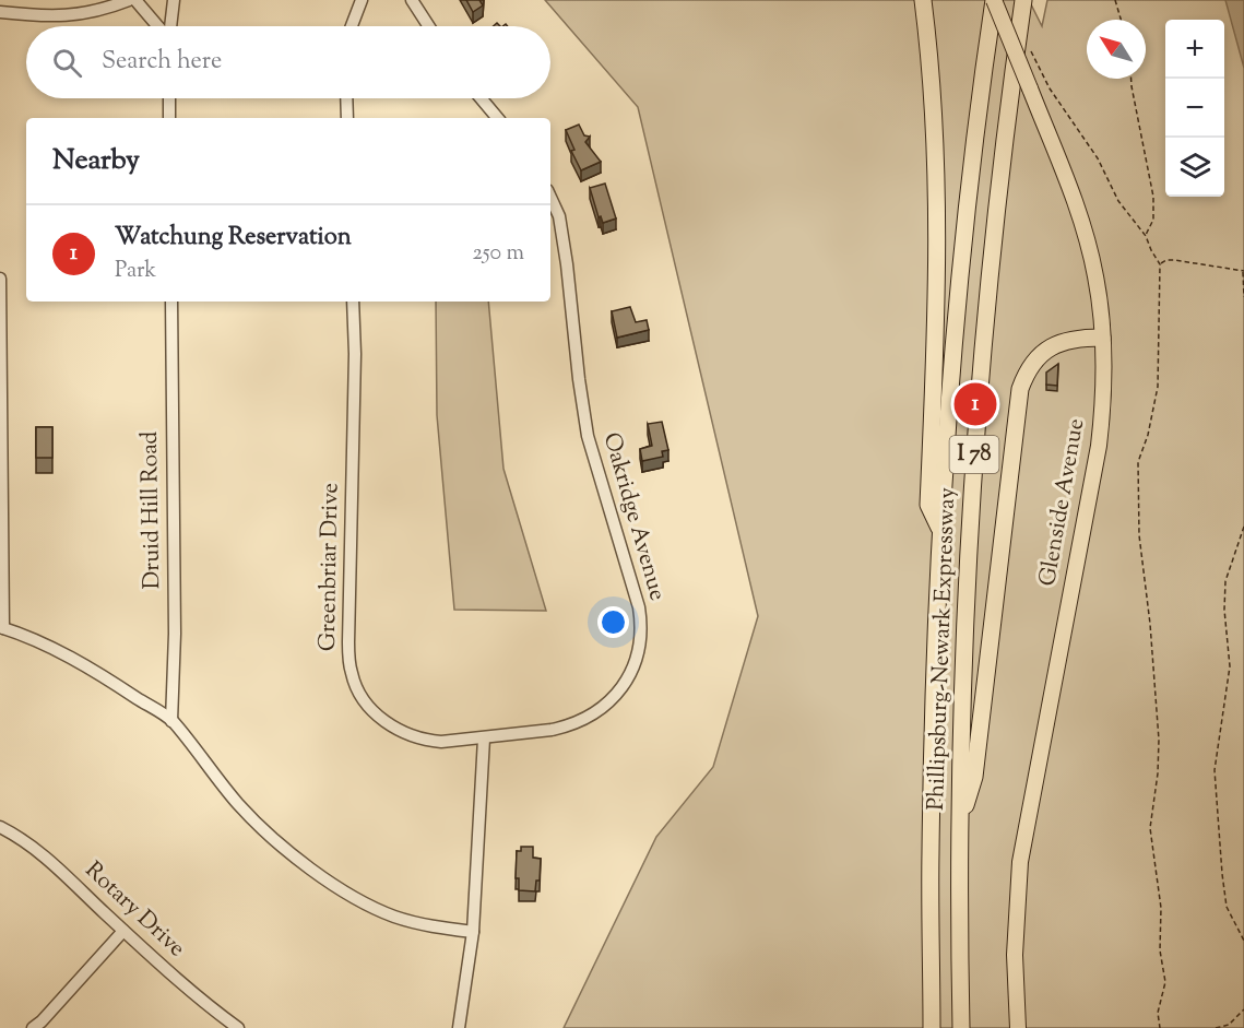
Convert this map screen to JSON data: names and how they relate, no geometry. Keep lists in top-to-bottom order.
{
  "streets": {
    "highway": ["I 78", "Phillipsburg-Newark Expressway"],
    "main road": ["Glenside Avenue"],
    "street": [
      "Druid Hill Road",
      "Oakridge Avenue",
      "Greenbriar Drive",
      "Rotary Drive"
    ]
  },
  "crossings": [
    ["Glenside Avenue", "Phillipsburg-Newark Expressway"],
    ["Oakridge Avenue", "Greenbriar Drive"]
  ],
  "north": "top left",
  "page": {
    "map_buttons": ["+", "−"],
    "search": "Search here",
    "heading": "Nearby",
    "list": [
      {
        "mark": "1",
        "name": "Watchung Reservation",
        "note": "Park",
        "value": "250 m"
      }
    ],
    "pins": "1"
  }
}
